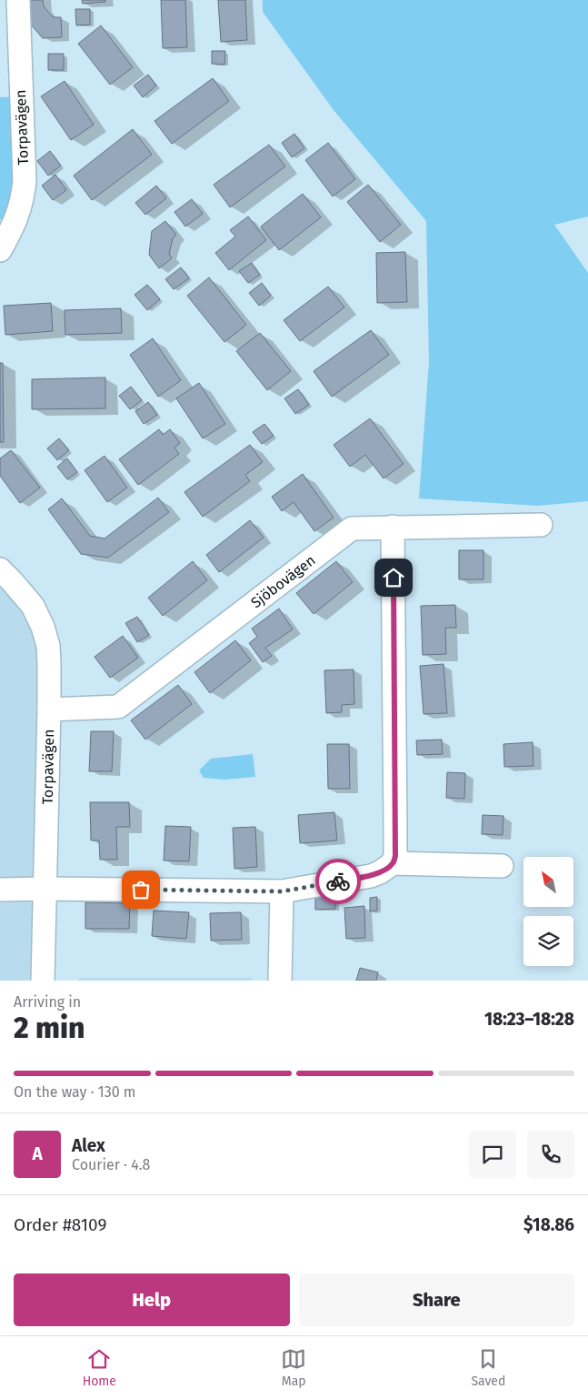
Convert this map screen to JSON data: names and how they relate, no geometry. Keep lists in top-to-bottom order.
{
  "streets": {
    "street": ["Torpavägen", "Sjöbovägen"]
  },
  "crossings": [
    ["Torpavägen", "Sjöbovägen"]
  ],
  "north": "top left",
  "page": {
    "heading": ["2 min", "Arriving in", "18:23–18:28"],
    "panel": [
      "Alex",
      "Courier · 4.8",
      "Order #8109",
      "$18.86"
    ],
    "bar": "On the way · 130 m",
    "round": "A",
    "buttons": ["Help", "Share"],
    "tabs": ["Home", "Map", "Saved"]
  }
}
